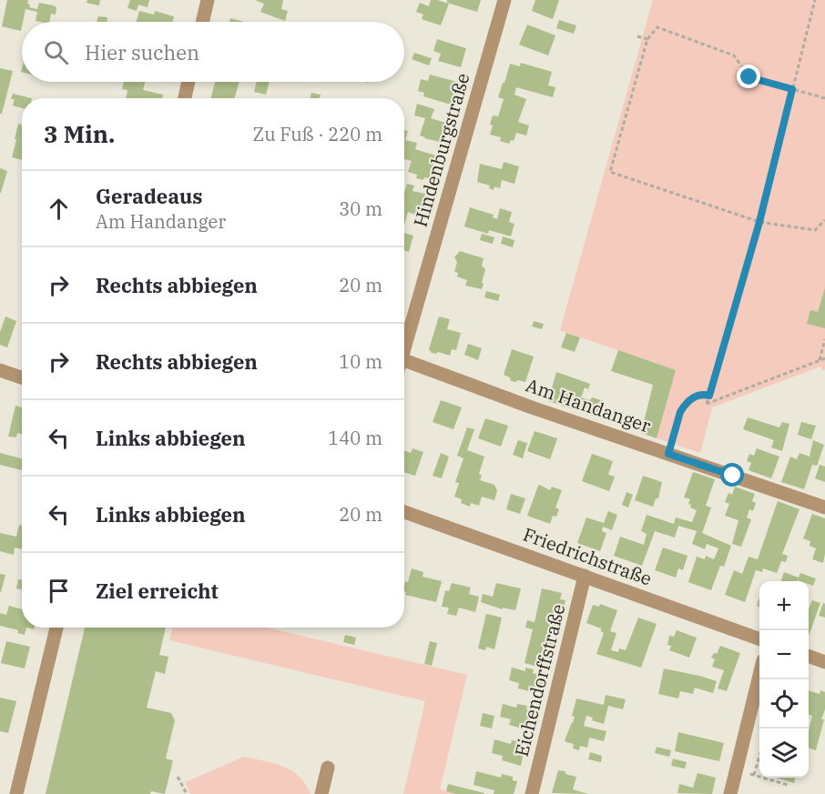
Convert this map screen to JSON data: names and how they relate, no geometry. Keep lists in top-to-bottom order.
{
  "streets": {
    "street": [
      "Hindenburgstraße",
      "Am Handanger",
      "Friedrichstraße",
      "Eichendorffstraße"
    ]
  },
  "crossings": [
    ["Friedrichstraße", "Eichendorffstraße"]
  ],
  "page": {
    "search": "Hier suchen",
    "heading": ["3 Min.", "Zu Fuß · 220 m"],
    "list": [
      ["Geradeaus", "Am Handanger", "30 m"],
      ["Rechts abbiegen", "20 m"],
      ["Rechts abbiegen", "10 m"],
      ["Links abbiegen", "140 m"],
      ["Links abbiegen", "20 m"],
      "Ziel erreicht"
    ],
    "map_buttons": ["+", "−"]
  }
}
